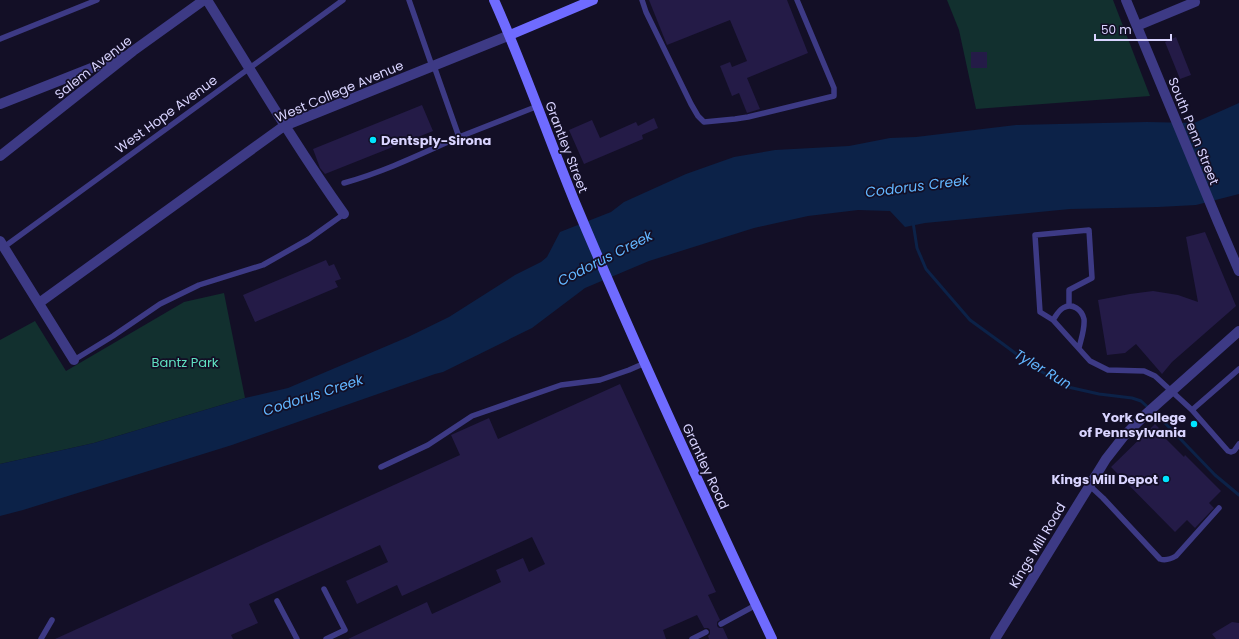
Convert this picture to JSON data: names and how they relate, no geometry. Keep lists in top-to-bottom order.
{
  "streets": {
    "street": [
      "Salem Avenue",
      "West College Avenue",
      "South Penn Street",
      "Grantley Street",
      "Grantley Road",
      "Kings Mill Road"
    ],
    "lane": ["West Hope Avenue"]
  },
  "crossings": [
    ["West College Avenue", "Grantley Street"],
    ["Grantley Street", "Grantley Road"]
  ],
  "water": ["Codorus Creek", "Tyler Run"],
  "parks": ["Bantz Park"],
  "places": ["Dentsply-Sirona", "York College of Pennsylvania", "Kings Mill Depot"],
  "scale_bar": "50 m"
}
